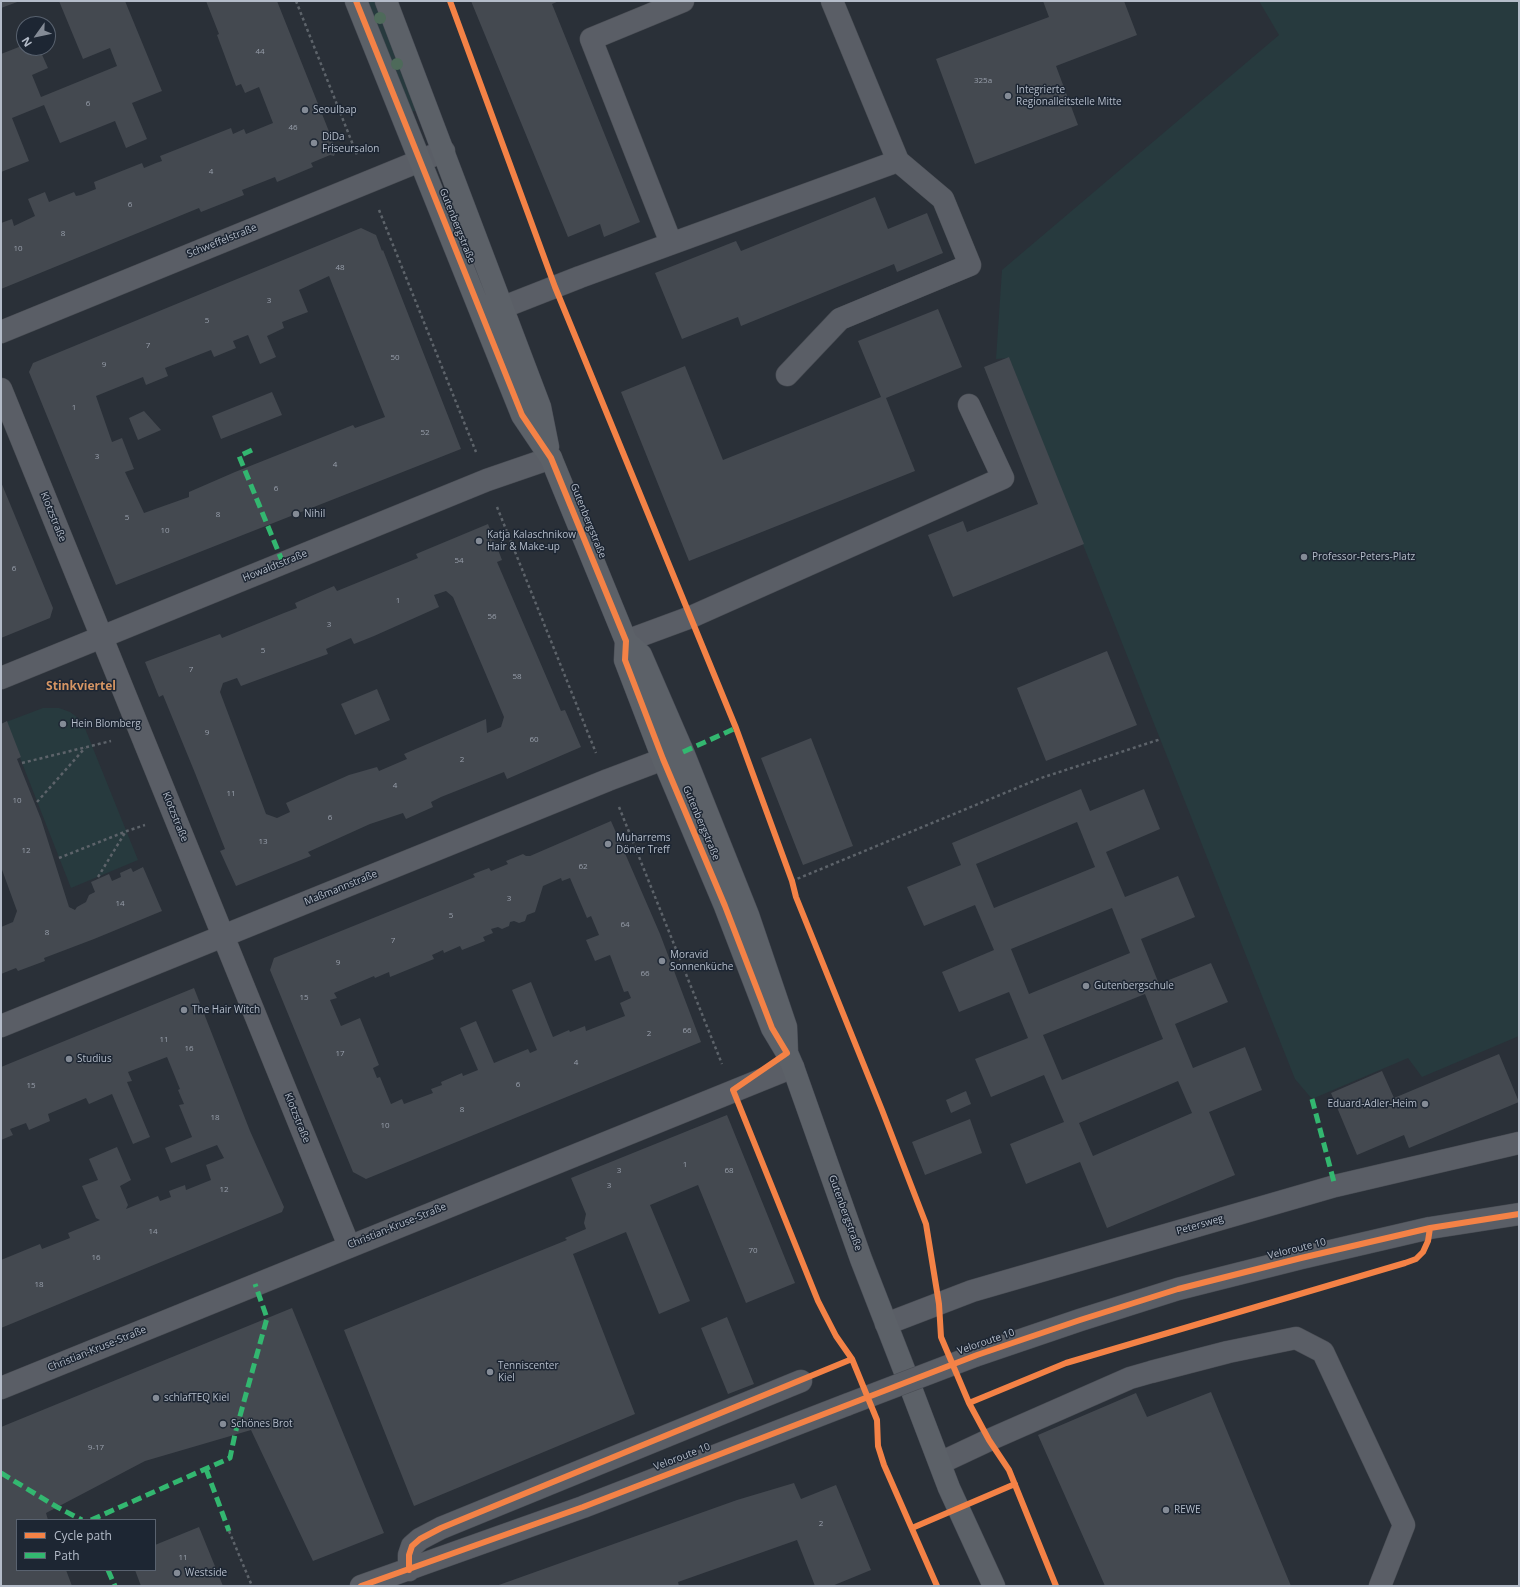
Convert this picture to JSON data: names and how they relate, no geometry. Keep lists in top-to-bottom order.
{
  "streets": {
    "main road": ["Gutenbergstraße"],
    "street": [
      "Schweffelstraße",
      "Klotzstraße",
      "Howaldtstraße",
      "Maßmannstraße",
      "Petersweg",
      "Christian-Kruse-Straße",
      "Veloroute 10"
    ]
  },
  "crossings": [
    ["Gutenbergstraße", "Schweffelstraße"],
    ["Gutenbergstraße", "Howaldtstraße"],
    ["Gutenbergstraße", "Maßmannstraße"],
    ["Gutenbergstraße", "Petersweg"],
    ["Gutenbergstraße", "Christian-Kruse-Straße"],
    ["Klotzstraße", "Howaldtstraße"],
    ["Klotzstraße", "Maßmannstraße"],
    ["Klotzstraße", "Christian-Kruse-Straße"]
  ],
  "districts": ["Stinkviertel"],
  "places": [
    "Integrierte Regionalleitstelle Mitte",
    "Seoulbap",
    "DiDa Friseursalon",
    "Nihil",
    "Katja Kalaschnikow Hair & Make-up",
    "Professor-Peters-Platz",
    "Hein Blomberg",
    "Muharrems Döner Treff",
    "Moravid Sonnenküche",
    "Gutenbergschule",
    "The Hair Witch",
    "Studius",
    "Eduard-Adler-Heim",
    "Tenniscenter Kiel",
    "schlafTEQ Kiel",
    "Schönes Brot",
    "REWE",
    "Westside"
  ],
  "house_numbers": [
    "44",
    "325a",
    "6",
    "46",
    "4",
    "6",
    "8",
    "10",
    "48",
    "3",
    "5",
    "7",
    "50",
    "9",
    "1",
    "52",
    "3",
    "4",
    "6",
    "8",
    "5",
    "10",
    "54",
    "6",
    "1",
    "56",
    "3",
    "5",
    "7",
    "58",
    "9",
    "60",
    "2",
    "4",
    "11",
    "10",
    "6",
    "13",
    "12",
    "62",
    "3",
    "14",
    "5",
    "64",
    "8",
    "7",
    "9",
    "66",
    "15",
    "66",
    "2",
    "11",
    "16",
    "17",
    "4",
    "6",
    "15",
    "8",
    "18",
    "10",
    "1",
    "3",
    "68",
    "3",
    "12",
    "14",
    "70",
    "16",
    "18",
    "9-17",
    "2",
    "11"
  ],
  "legend": ["Cycle path", "Path"],
  "north": "bottom left"
}
